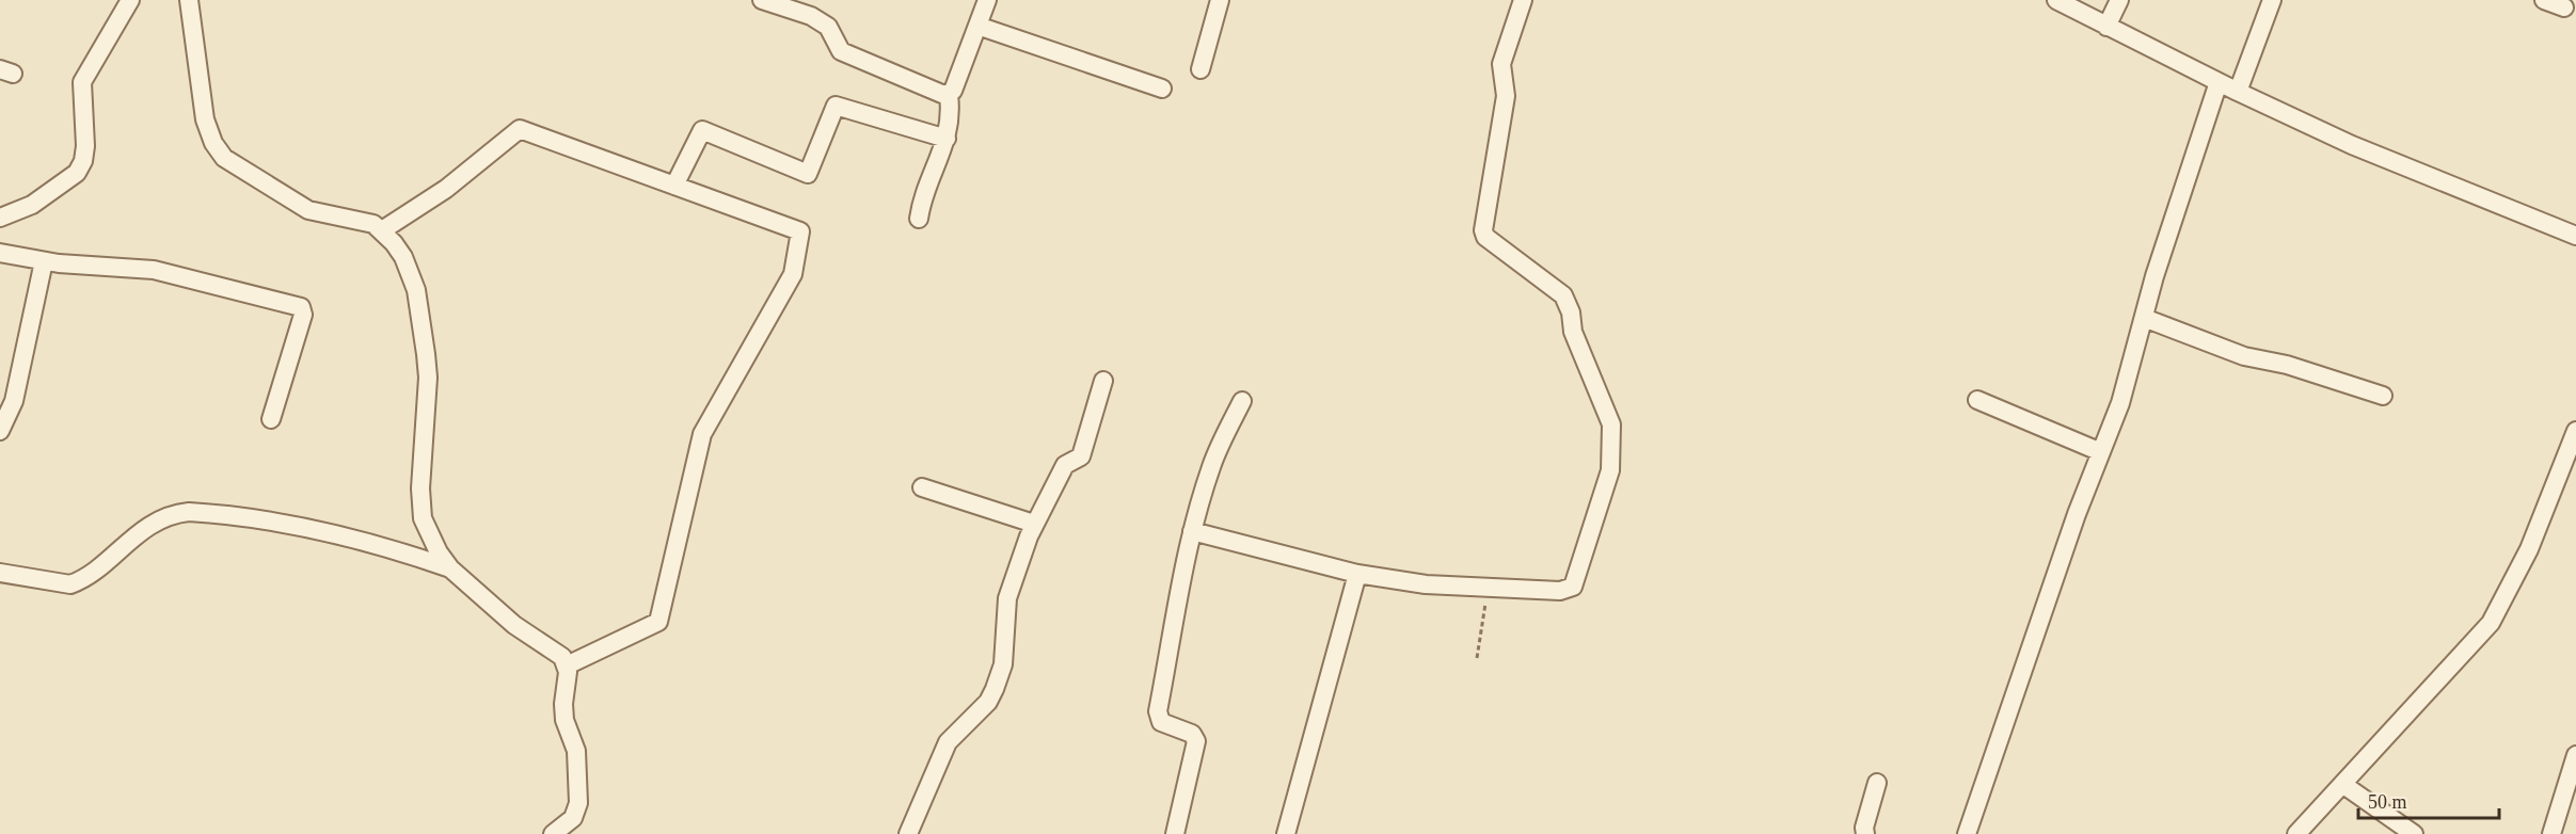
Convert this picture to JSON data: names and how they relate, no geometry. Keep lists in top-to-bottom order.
{
  "scale_bar": "50 m"
}
